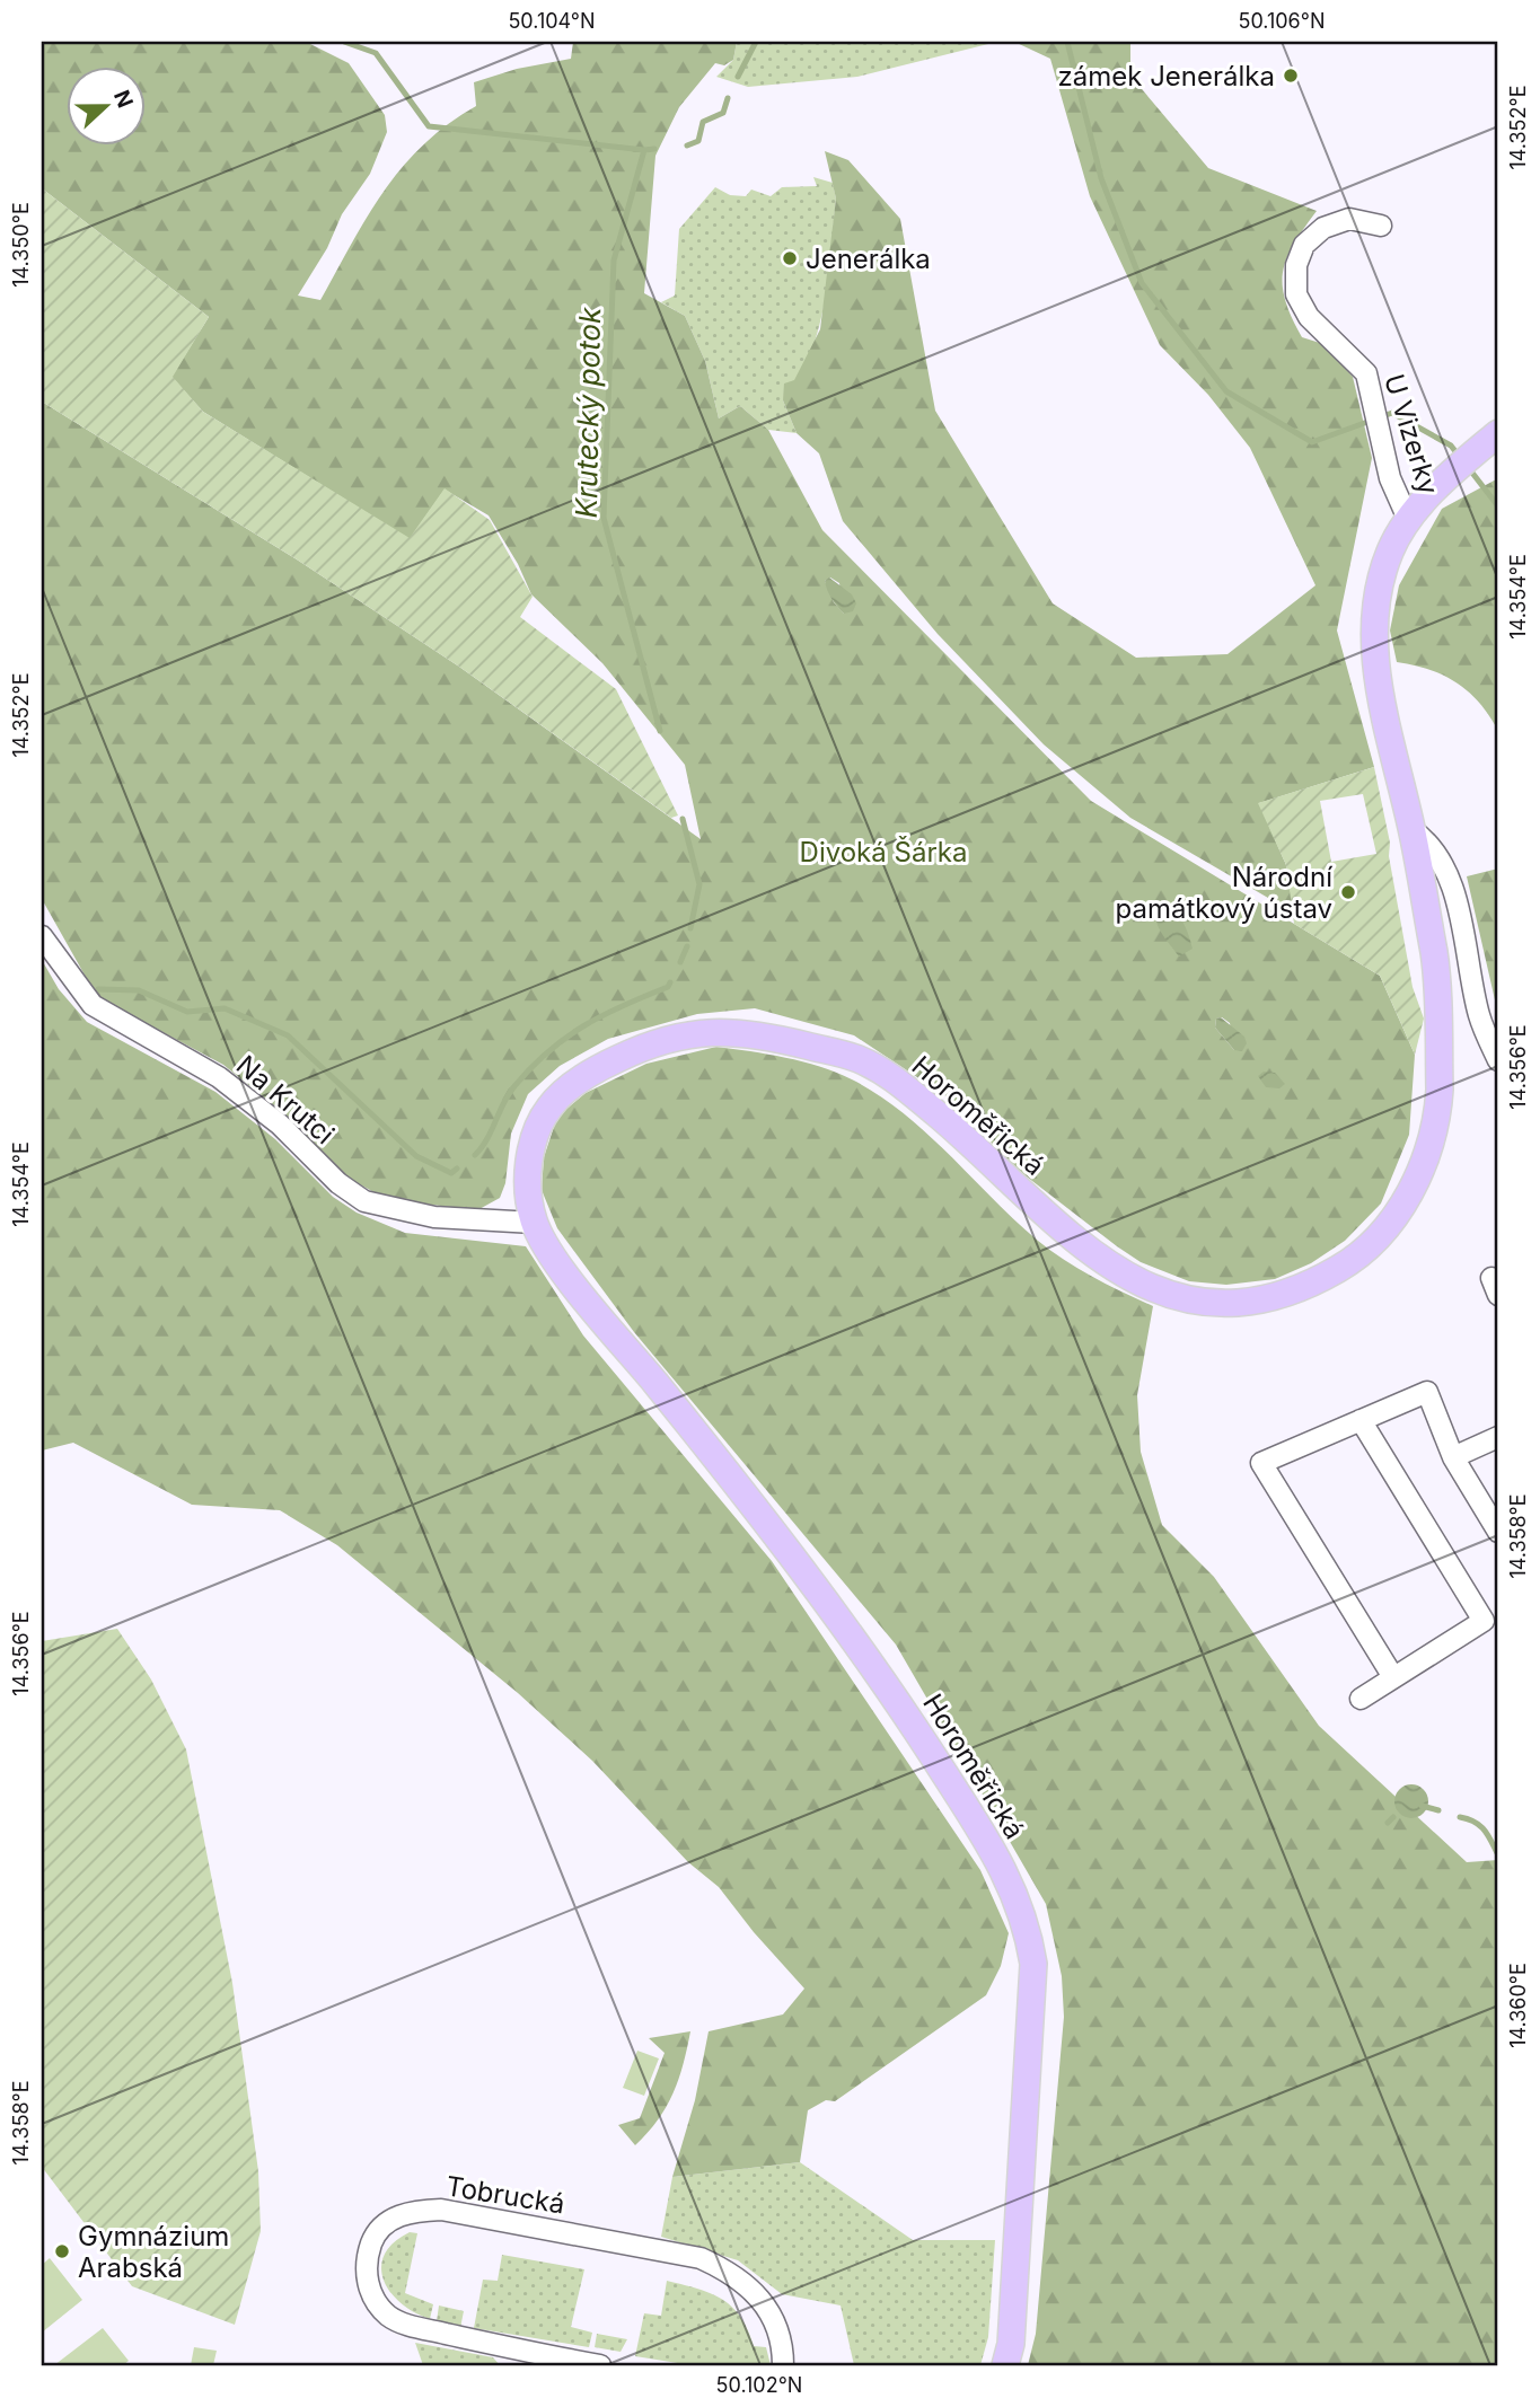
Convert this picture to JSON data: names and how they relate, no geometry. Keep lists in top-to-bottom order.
{
  "streets": {
    "main road": ["Horoměřická"],
    "street": ["U Vizerky", "Na Krutci", "Tobrucká"]
  },
  "crossings": [
    ["U Vizerky", "Horoměřická"],
    ["Na Krutci", "Horoměřická"]
  ],
  "water": ["Krutecký potok"],
  "parks": ["Divoká Šárka"],
  "places": [
    "zámek Jenerálka",
    "Jenerálka",
    "Národní památkový ústav",
    "Gymnázium Arabská"
  ],
  "north": "right",
  "coordinates": [
    "50.104°N",
    "50.106°N",
    "14.352°E",
    "14.350°E",
    "14.354°E",
    "14.356°E",
    "14.358°E",
    "14.360°E",
    "50.102°N"
  ]
}
